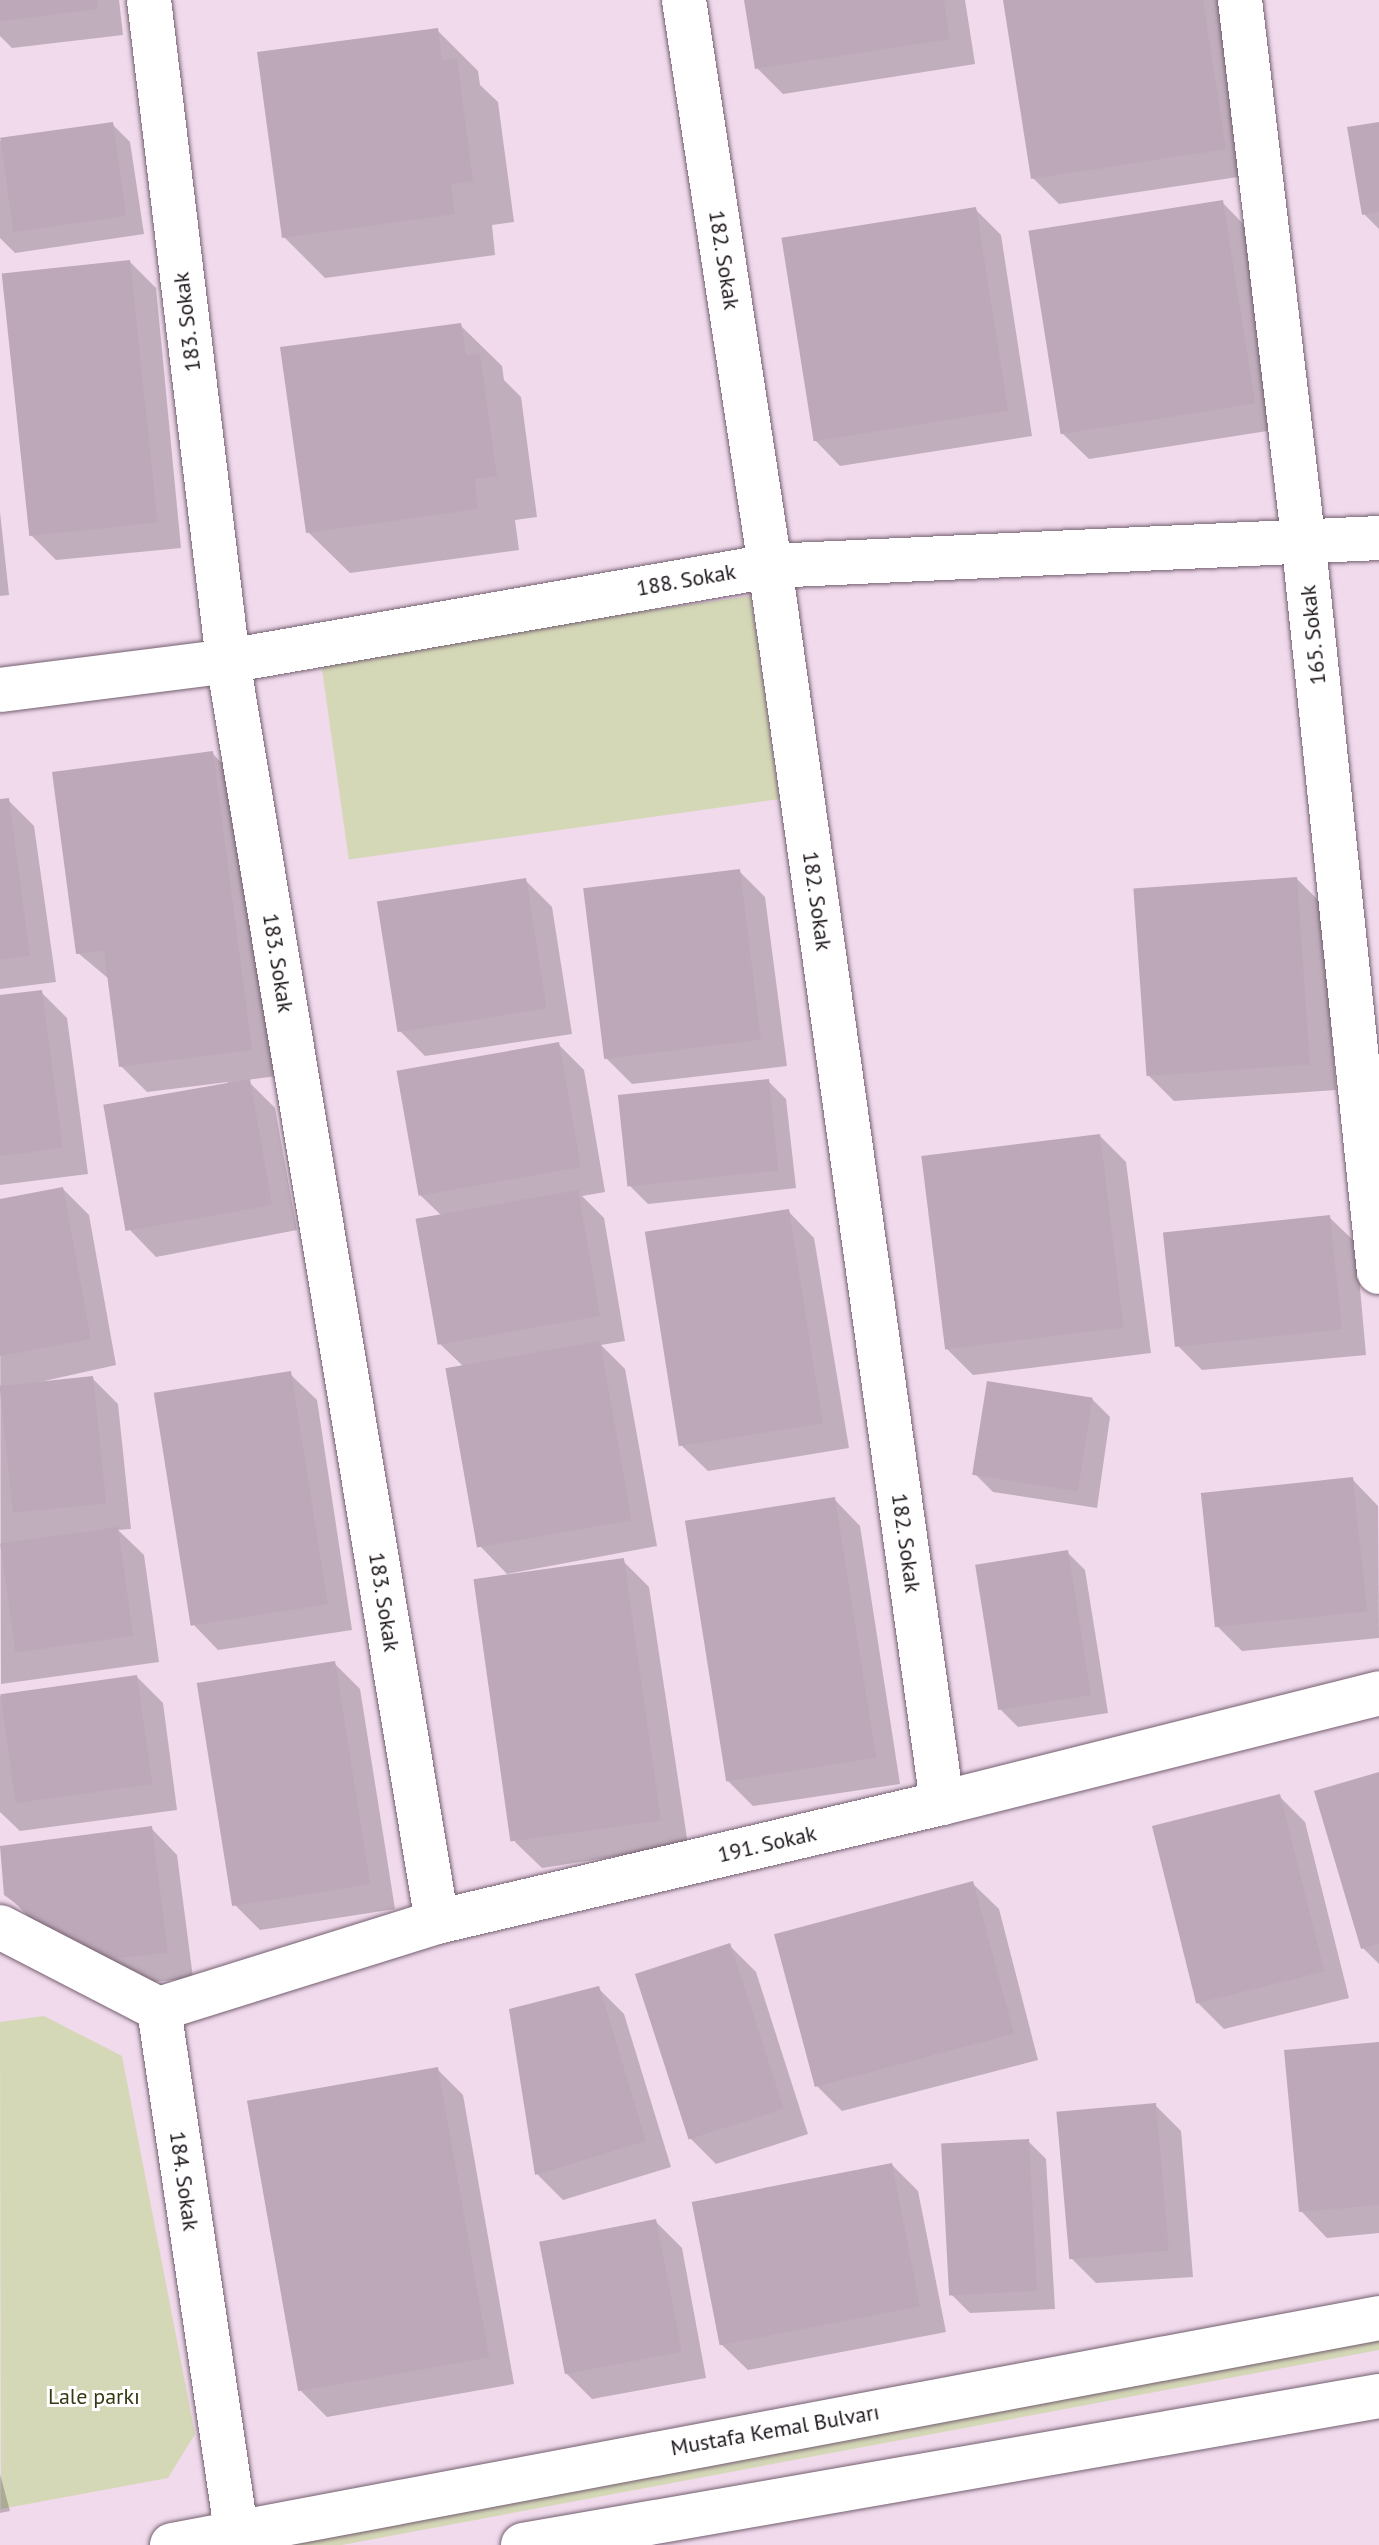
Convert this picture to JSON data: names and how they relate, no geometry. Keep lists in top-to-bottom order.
{
  "streets": {
    "street": [
      "182. Sokak",
      "183. Sokak",
      "188. Sokak",
      "165. Sokak",
      "191. Sokak",
      "184. Sokak",
      "Mustafa Kemal Bulvarı"
    ]
  },
  "crossings": [
    ["182. Sokak", "188. Sokak"],
    ["182. Sokak", "191. Sokak"],
    ["183. Sokak", "188. Sokak"],
    ["183. Sokak", "191. Sokak"],
    ["188. Sokak", "165. Sokak"],
    ["191. Sokak", "184. Sokak"],
    ["184. Sokak", "Mustafa Kemal Bulvarı"]
  ],
  "parks": ["Lale parkı"]
}
